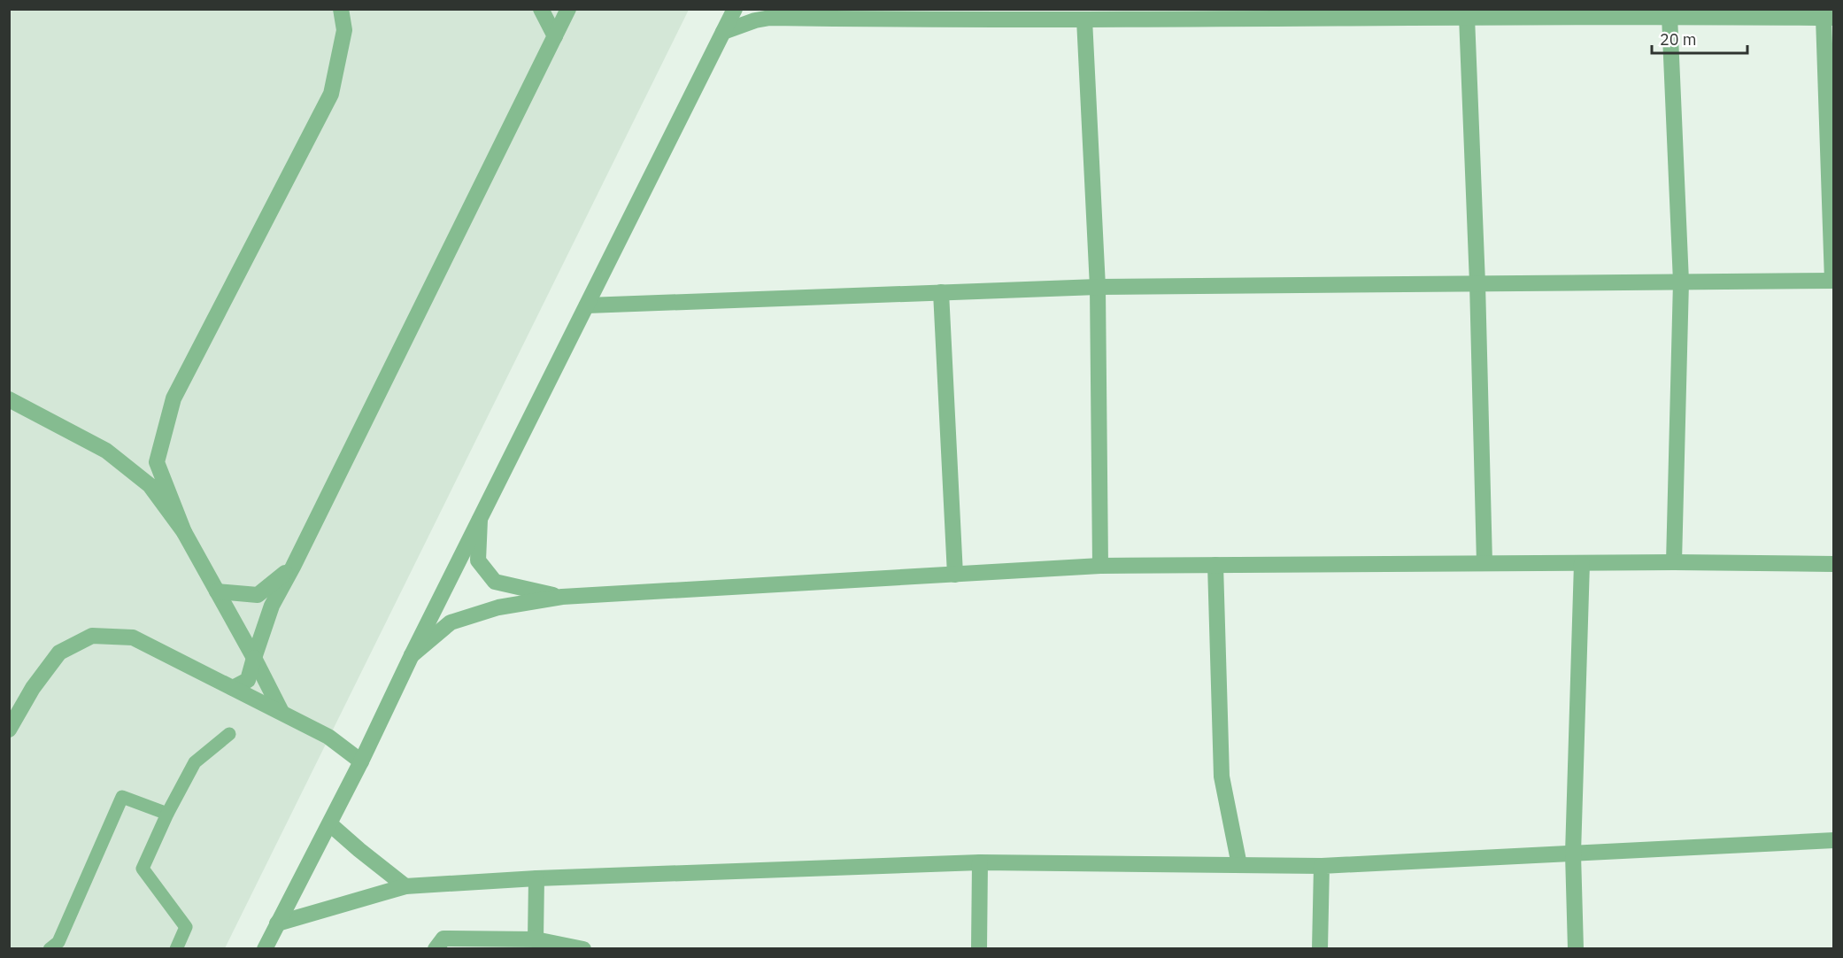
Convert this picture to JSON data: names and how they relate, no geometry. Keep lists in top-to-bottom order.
{
  "scale_bar": "20 m"
}
